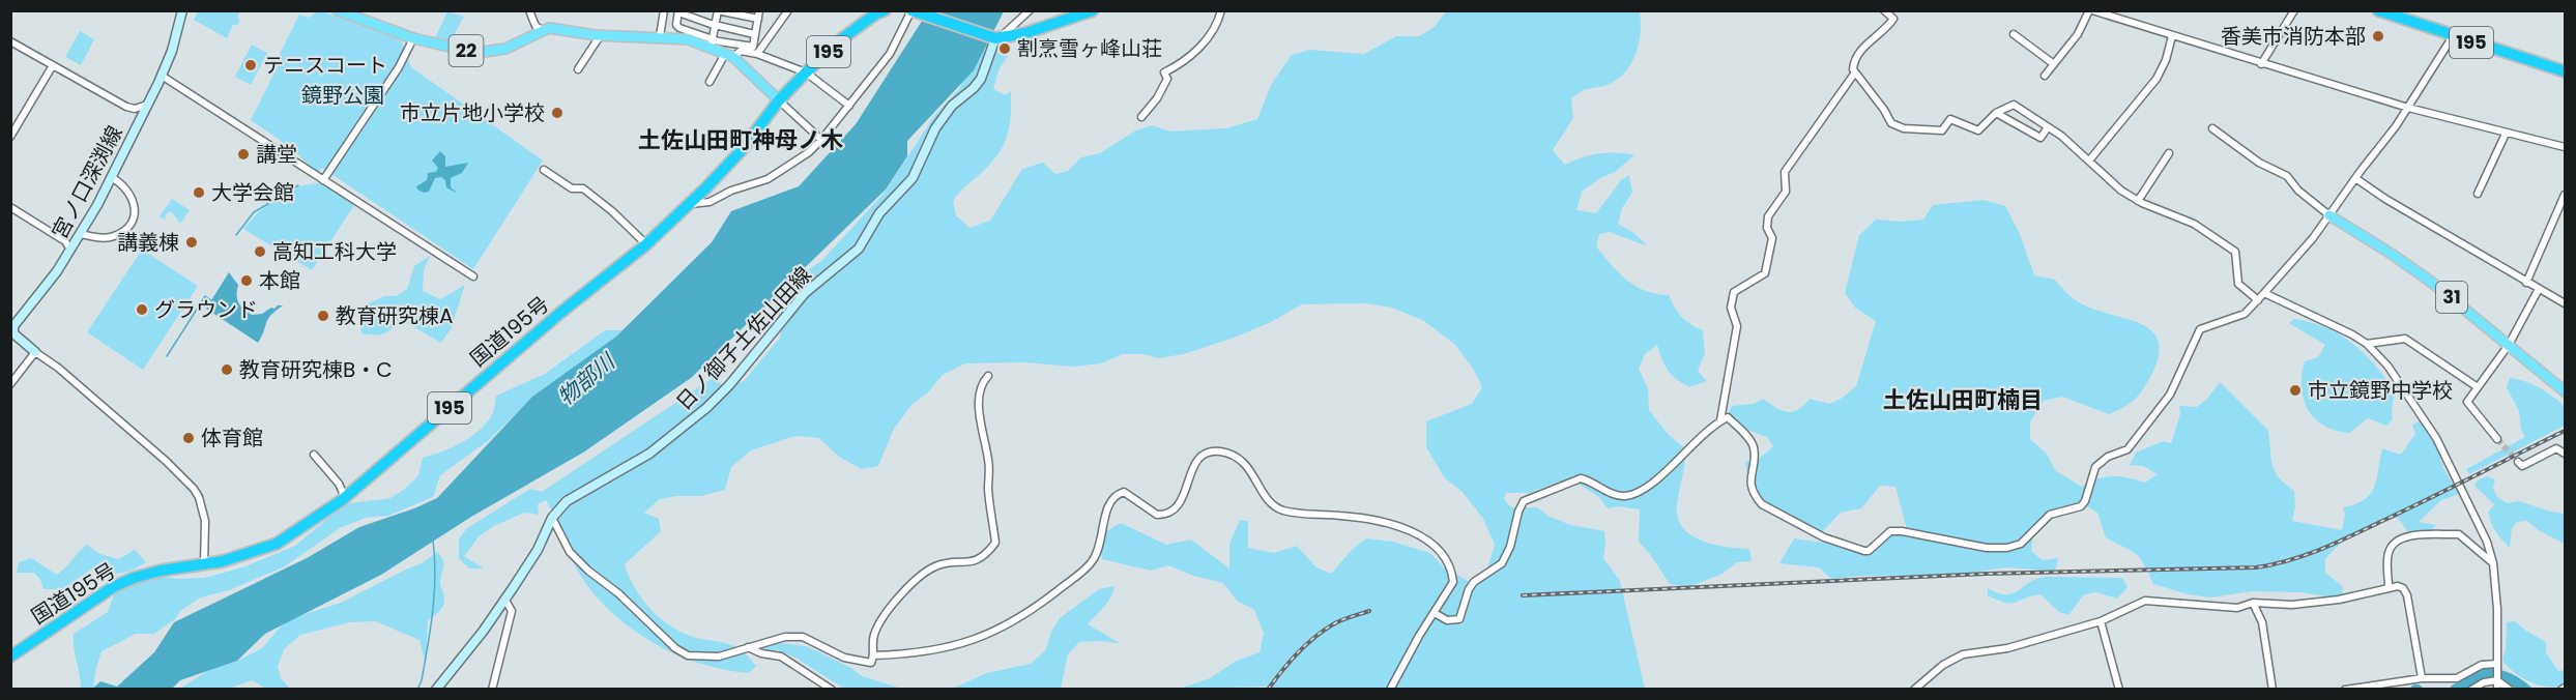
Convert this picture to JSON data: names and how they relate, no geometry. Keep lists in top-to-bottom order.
{
  "streets": {
    "highway": ["195", "国道195号"],
    "main road": [
      "22",
      "宮ノ口深渕線",
      "31",
      "日ノ御子土佐山田線"
    ]
  },
  "districts": ["土佐山田町神母ノ木", "土佐山田町楠目"],
  "water": ["物部川"],
  "parks": ["鏡野公園"],
  "places": [
    "香美市消防本部",
    "割烹雪ヶ峰山荘",
    "テニスコート",
    "市立片地小学校",
    "講堂",
    "大学会館",
    "講義棟",
    "高知工科大学",
    "本館",
    "グラウンド",
    "教育研究棟A",
    "教育研究棟B・C",
    "市立鏡野中学校",
    "体育館"
  ]
}
